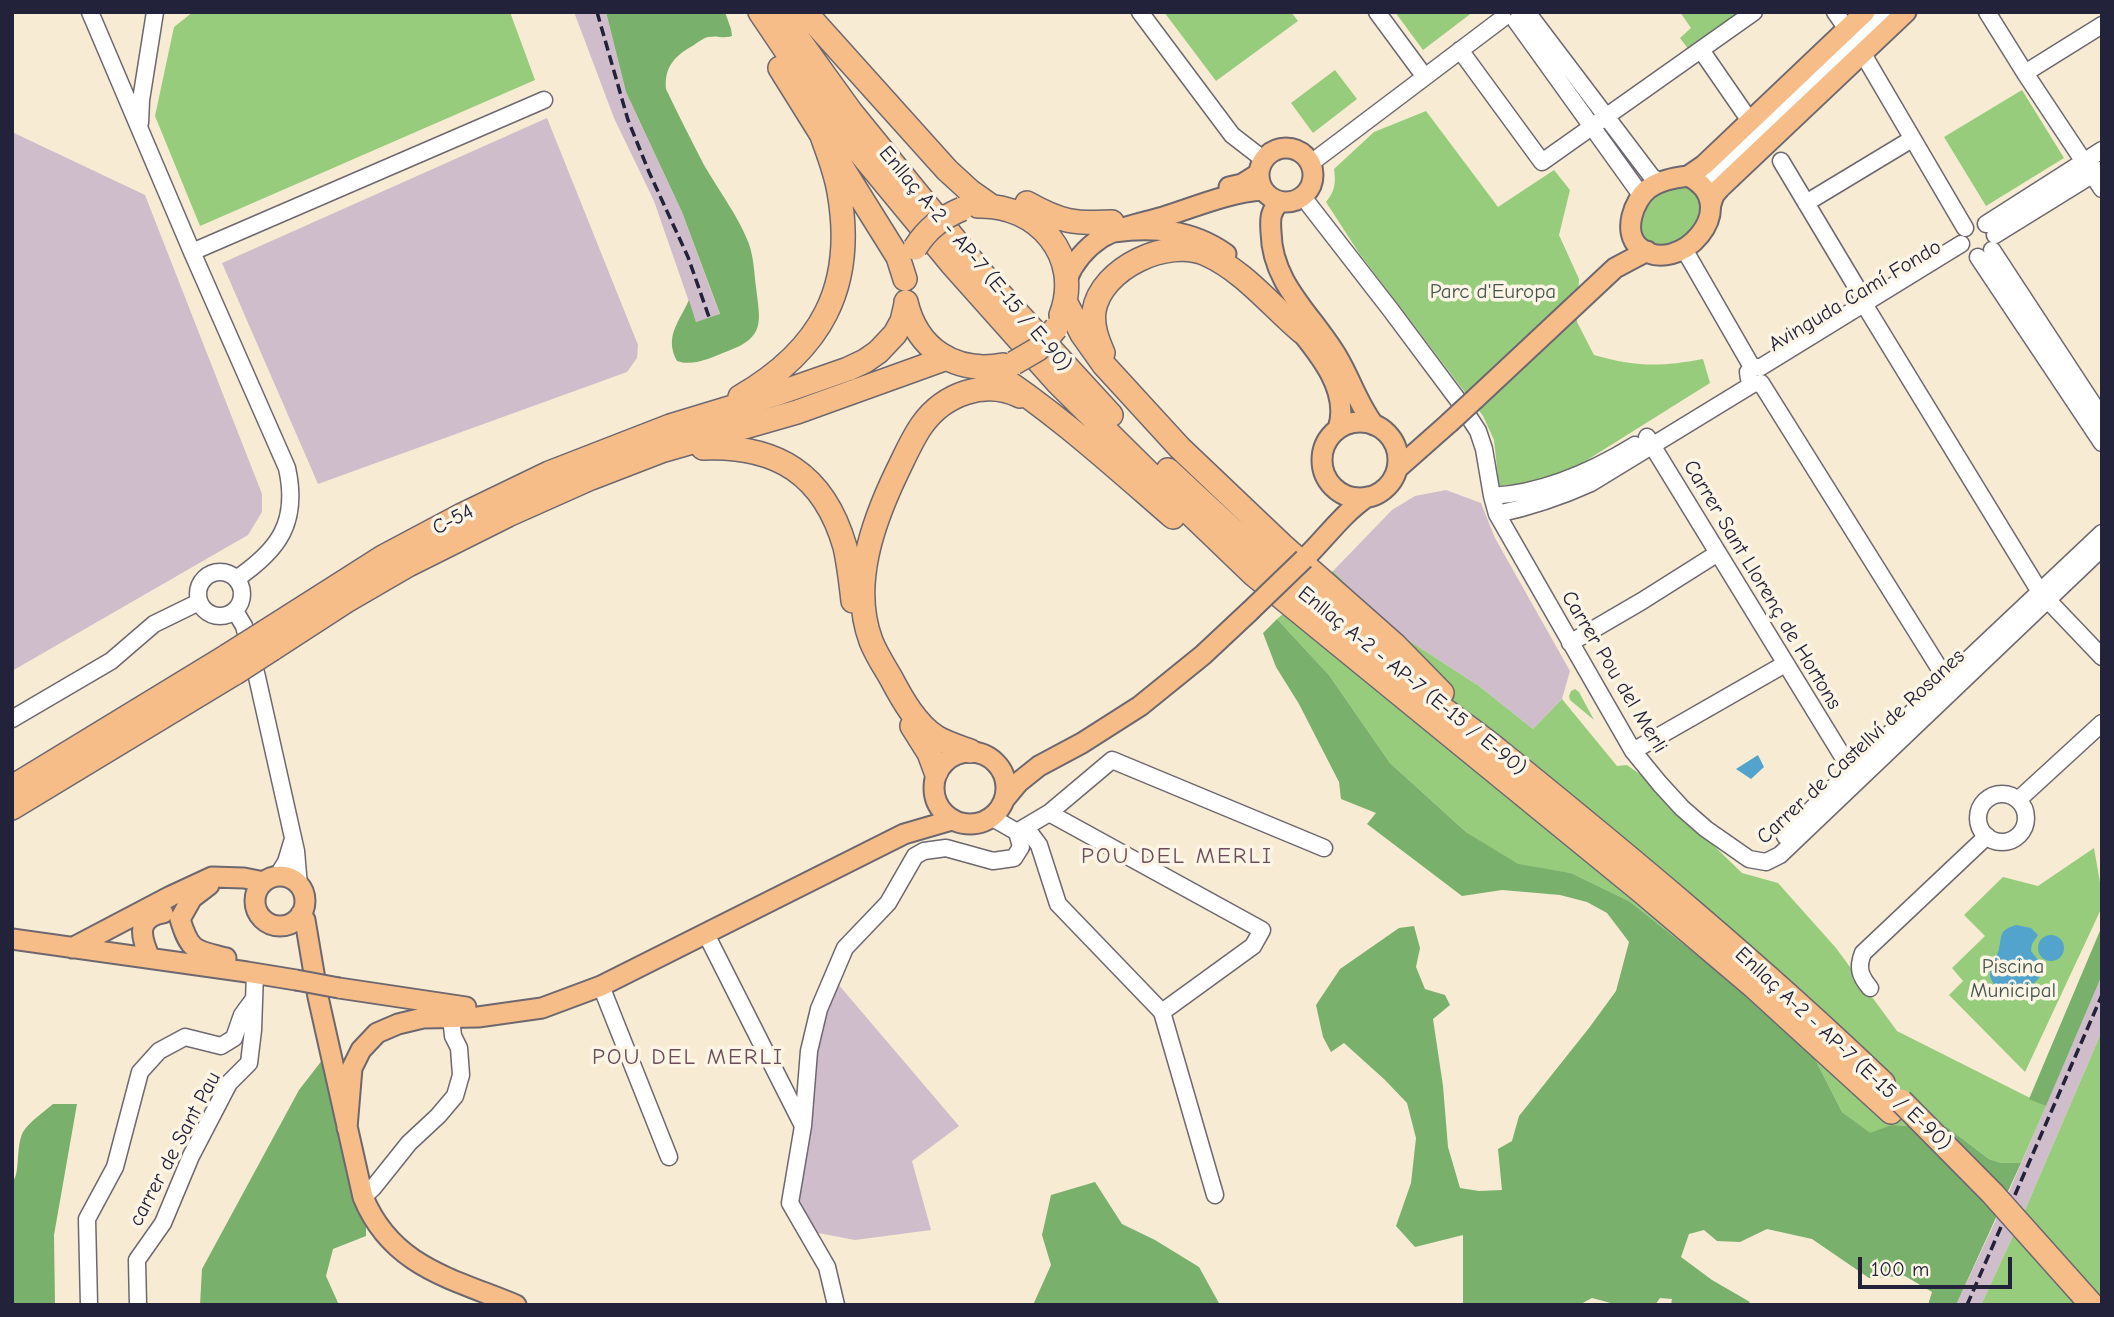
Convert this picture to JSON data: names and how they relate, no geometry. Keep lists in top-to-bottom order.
{
  "streets": {
    "highway": ["Enllaç A-2 - AP-7 (E-15 / E-90)", "C-54"],
    "street": [
      "Avinguda Camí Fondo",
      "Carrer Sant Llorenç de Hortons",
      "Carrer Pou del Merli",
      "Carrer de Castellví de Rosanes",
      "carrer de Sant Pau"
    ]
  },
  "crossings": [
    ["Avinguda Camí Fondo", "Carrer Sant Llorenç de Hortons"],
    ["Avinguda Camí Fondo", "Carrer Pou del Merli"],
    ["Carrer Sant Llorenç de Hortons", "Carrer de Castellví de Rosanes"],
    ["Carrer Pou del Merli", "Carrer de Castellví de Rosanes"]
  ],
  "districts": ["POU DEL MERLI", "POU DEL MERLI"],
  "parks": ["Parc d'Europa", "Piscina Municipal"],
  "scale_bar": "100 m"
}
